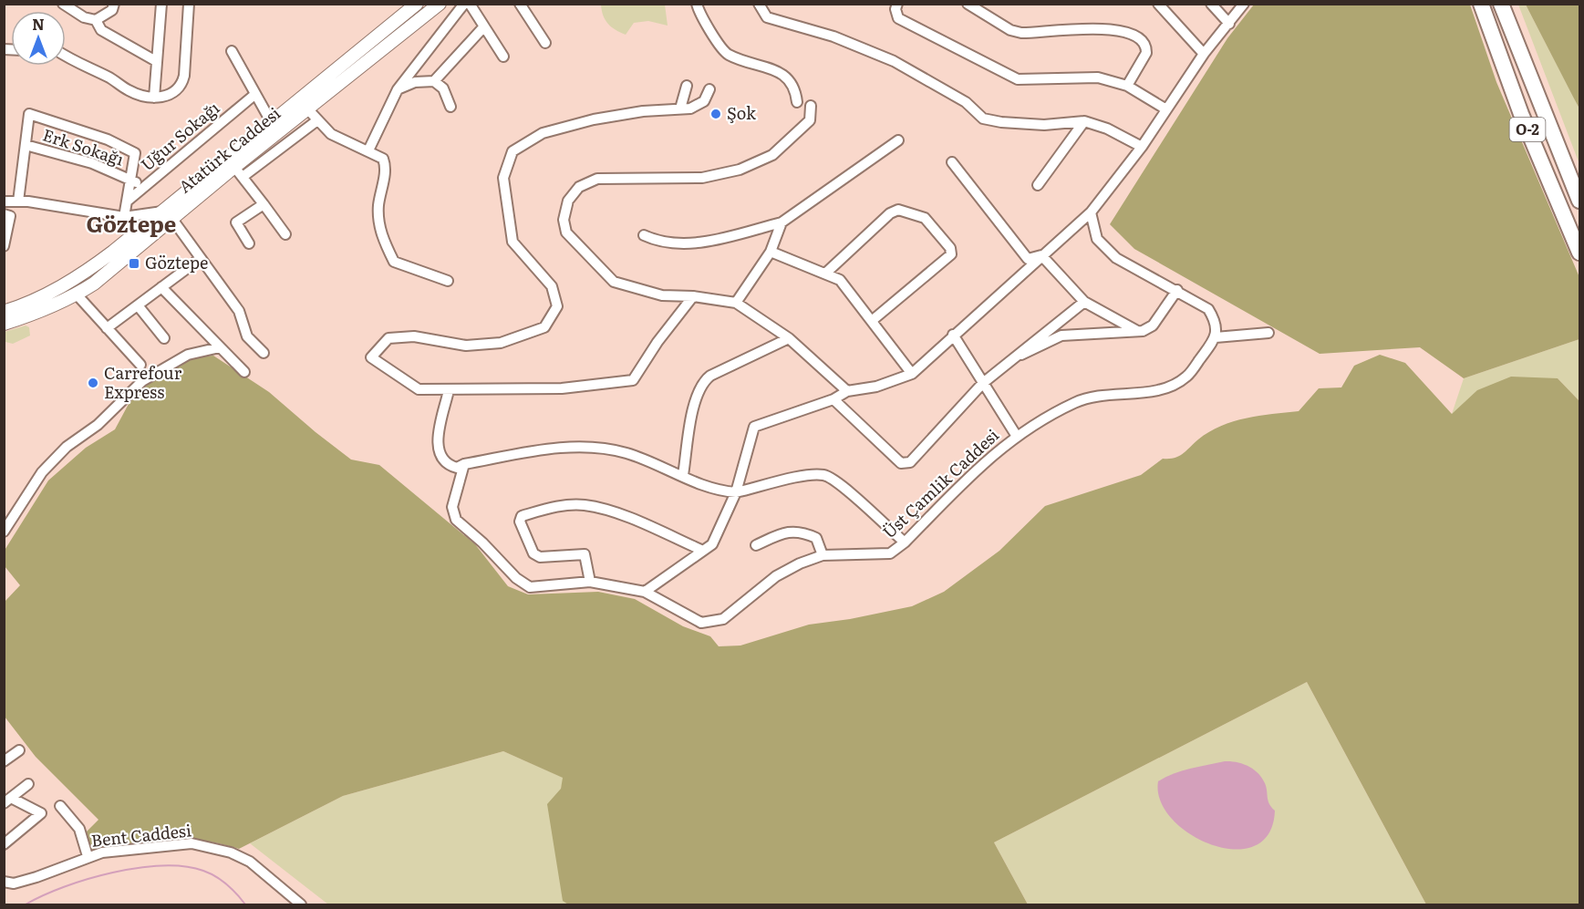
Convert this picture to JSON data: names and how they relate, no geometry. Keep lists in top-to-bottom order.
{
  "streets": {
    "highway": ["O-2"],
    "main road": ["Atatürk Caddesi"],
    "street": [
      "Uğur Sokağı",
      "Erk Sokağı",
      "Üst Çamlik Caddesi",
      "Bent Caddesi"
    ]
  },
  "crossings": [
    ["Uğur Sokağı", "Erk Sokağı"]
  ],
  "districts": ["Göztepe"],
  "places": {
    "other": ["Şok", "Carrefour Express"],
    "transit": ["Göztepe"]
  },
  "north": "top"
}
